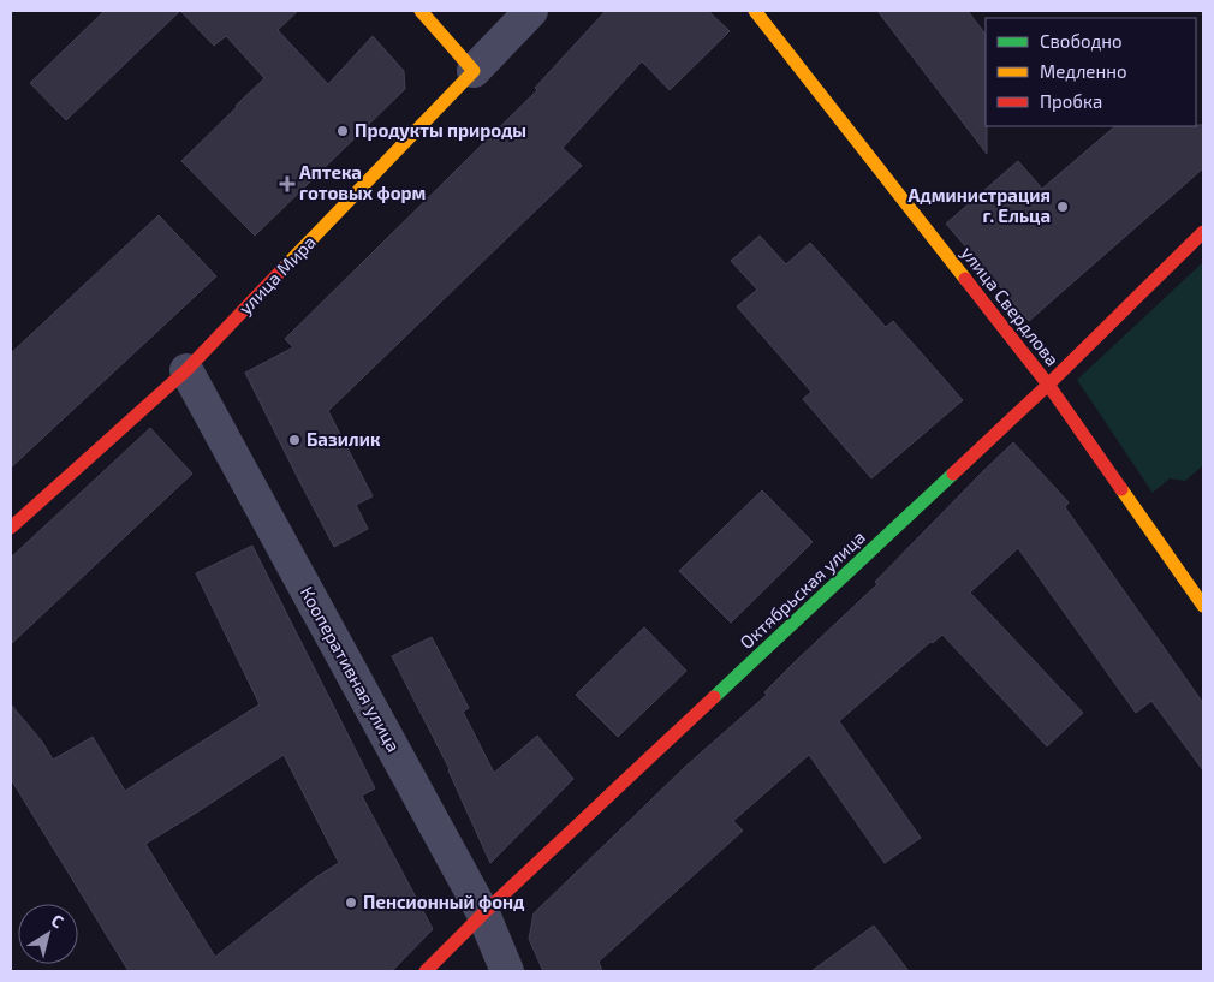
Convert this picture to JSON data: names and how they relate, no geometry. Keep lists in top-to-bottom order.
{
  "streets": {
    "street": [
      "улица Мира",
      "улица Свердлова",
      "Октябрьская улица",
      "Кооперативная улица"
    ]
  },
  "crossings": [
    ["улица Мира", "Кооперативная улица"],
    ["улица Свердлова", "Октябрьская улица"],
    ["Октябрьская улица", "Кооперативная улица"]
  ],
  "places": {
    "other": [
      "Продукты природы",
      "Администрация г. Ельца",
      "Базилик",
      "Пенсионный фонд"
    ],
    "health": ["Аптека готовых форм"]
  },
  "legend": ["Свободно", "Медленно", "Пробка"],
  "north": "top right"
}
